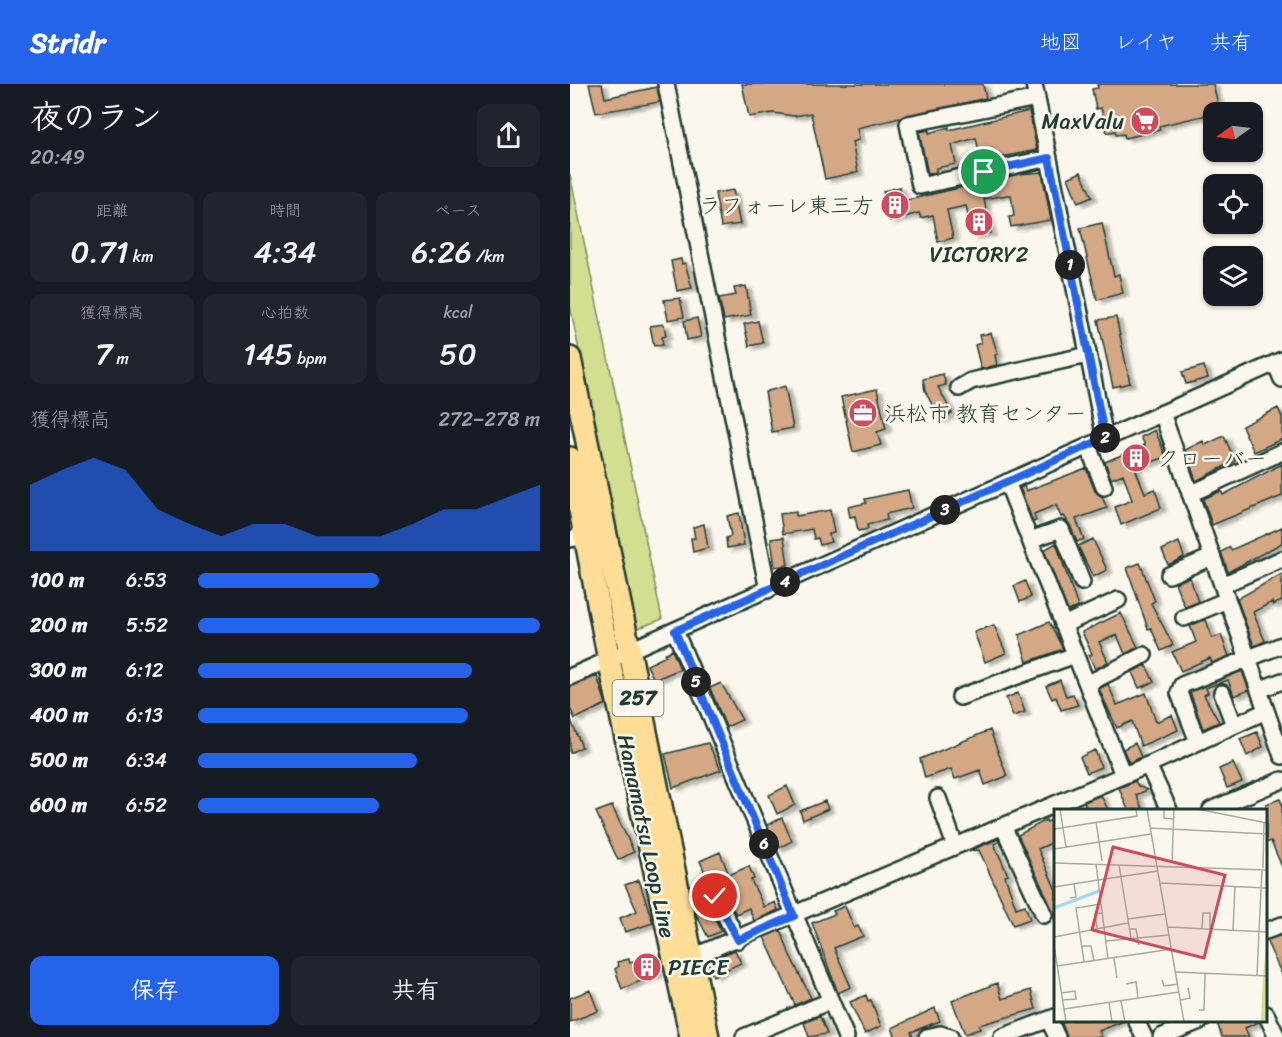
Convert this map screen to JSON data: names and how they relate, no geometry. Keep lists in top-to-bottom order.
{
  "streets": {
    "highway": ["257", "Hamamatsu Loop Line"]
  },
  "places": {
    "supermarket": ["MaxValu"],
    "building": [
      "ラフォーレ東三方",
      "VICTORY2",
      "クローバー",
      "PIECE"
    ],
    "office": ["浜松市 教育センター"]
  },
  "north": "left",
  "page": {
    "header": "Stridr",
    "nav": ["地図", "レイヤ", "共有"],
    "heading": ["夜のラン", "20:49"],
    "stats": [
      ["距離", "0.71 km"],
      ["時間", "4:34"],
      ["ペース", "6:26 /km"],
      ["獲得標高", "7 m"],
      ["心拍数", "145 bpm"],
      ["kcal", "50"]
    ],
    "pins": [
      "1",
      "2",
      "3",
      "4",
      "5",
      "6"
    ],
    "chart": ["獲得標高", "272–278 m"],
    "list": [
      {
        "name": "100 m",
        "note": "6:53"
      },
      {
        "name": "200 m",
        "note": "5:52"
      },
      {
        "name": "300 m",
        "note": "6:12"
      },
      {
        "name": "400 m",
        "note": "6:13"
      },
      {
        "name": "500 m",
        "note": "6:34"
      },
      {
        "name": "600 m",
        "note": "6:52"
      }
    ],
    "buttons": ["保存", "共有"]
  }
}
